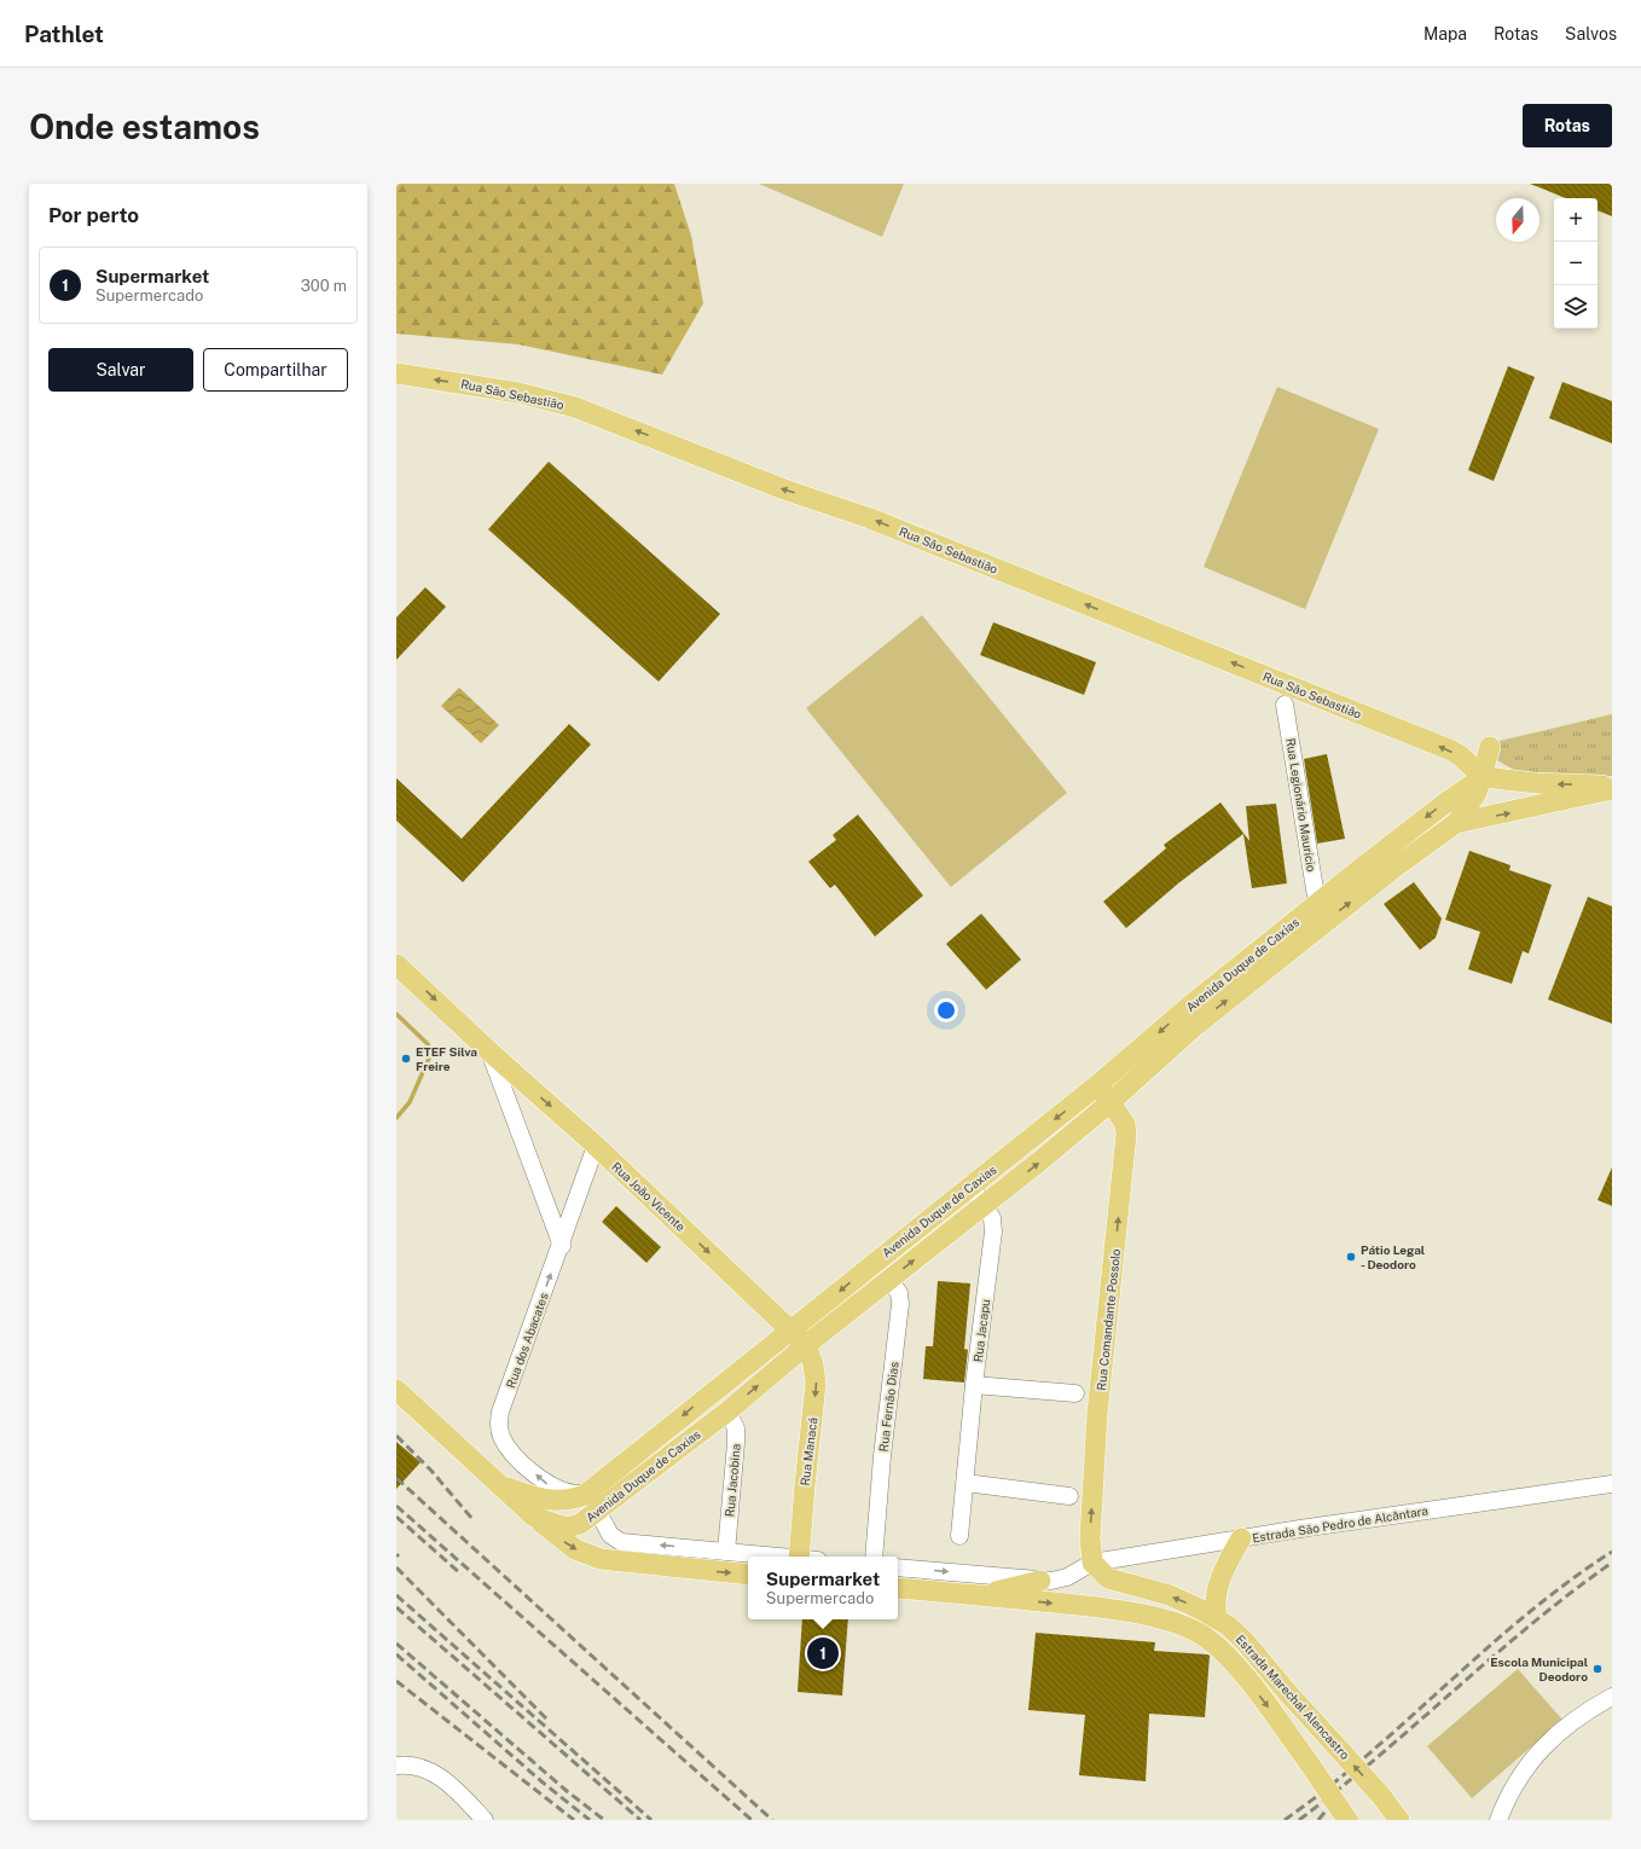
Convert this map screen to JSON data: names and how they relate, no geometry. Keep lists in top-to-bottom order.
{
  "streets": {
    "main road": [
      "Rua São Sebastião",
      "Avenida Duque de Caxias",
      "Rua João Vicente",
      "Rua Comandante Possolo",
      "Rua Manacá",
      "Estrada Marechal Alencastro"
    ],
    "street": [
      "Rua Legionário Maurício",
      "Rua Jacapu",
      "Rua dos Abacates",
      "Rua Fernão Dias",
      "Rua Jacobina",
      "Estrada São Pedro de Alcântara"
    ]
  },
  "crossings": [
    ["Rua São Sebastião", "Avenida Duque de Caxias"],
    ["Rua Legionário Maurício", "Avenida Duque de Caxias"],
    ["Avenida Duque de Caxias", "Rua João Vicente"],
    ["Avenida Duque de Caxias", "Rua Comandante Possolo"],
    ["Avenida Duque de Caxias", "Rua Jacapu"],
    ["Avenida Duque de Caxias", "Rua dos Abacates"],
    ["Avenida Duque de Caxias", "Rua Fernão Dias"],
    ["Avenida Duque de Caxias", "Rua Manacá"],
    ["Avenida Duque de Caxias", "Rua Jacobina"],
    ["Rua João Vicente", "Rua dos Abacates"],
    ["Rua João Vicente", "Rua Manacá"],
    ["Rua Comandante Possolo", "Estrada São Pedro de Alcântara"],
    ["Rua Comandante Possolo", "Estrada Marechal Alencastro"],
    ["Estrada São Pedro de Alcântara", "Estrada Marechal Alencastro"]
  ],
  "one_way": [
    "Rua São Sebastião",
    "Rua João Vicente",
    "Rua Comandante Possolo",
    "Rua dos Abacates",
    "Rua Manacá"
  ],
  "places": ["ETEF Silva Freire", "Pátio Legal - Deodoro", "Escola Municipal Deodoro"],
  "north": "bottom",
  "page": {
    "header": "Pathlet",
    "nav": ["Mapa", "Rotas", "Salvos"],
    "buttons": [
      "Rotas",
      ["Salvar", "Compartilhar"]
    ],
    "title": "Onde estamos",
    "heading": "Por perto",
    "map_buttons": ["+", "−"],
    "list": [
      {
        "mark": "1",
        "name": "Supermarket",
        "note": "Supermercado",
        "value": "300 m"
      }
    ],
    "popup": ["Supermarket", "Supermercado"],
    "pins": "1"
  }
}
